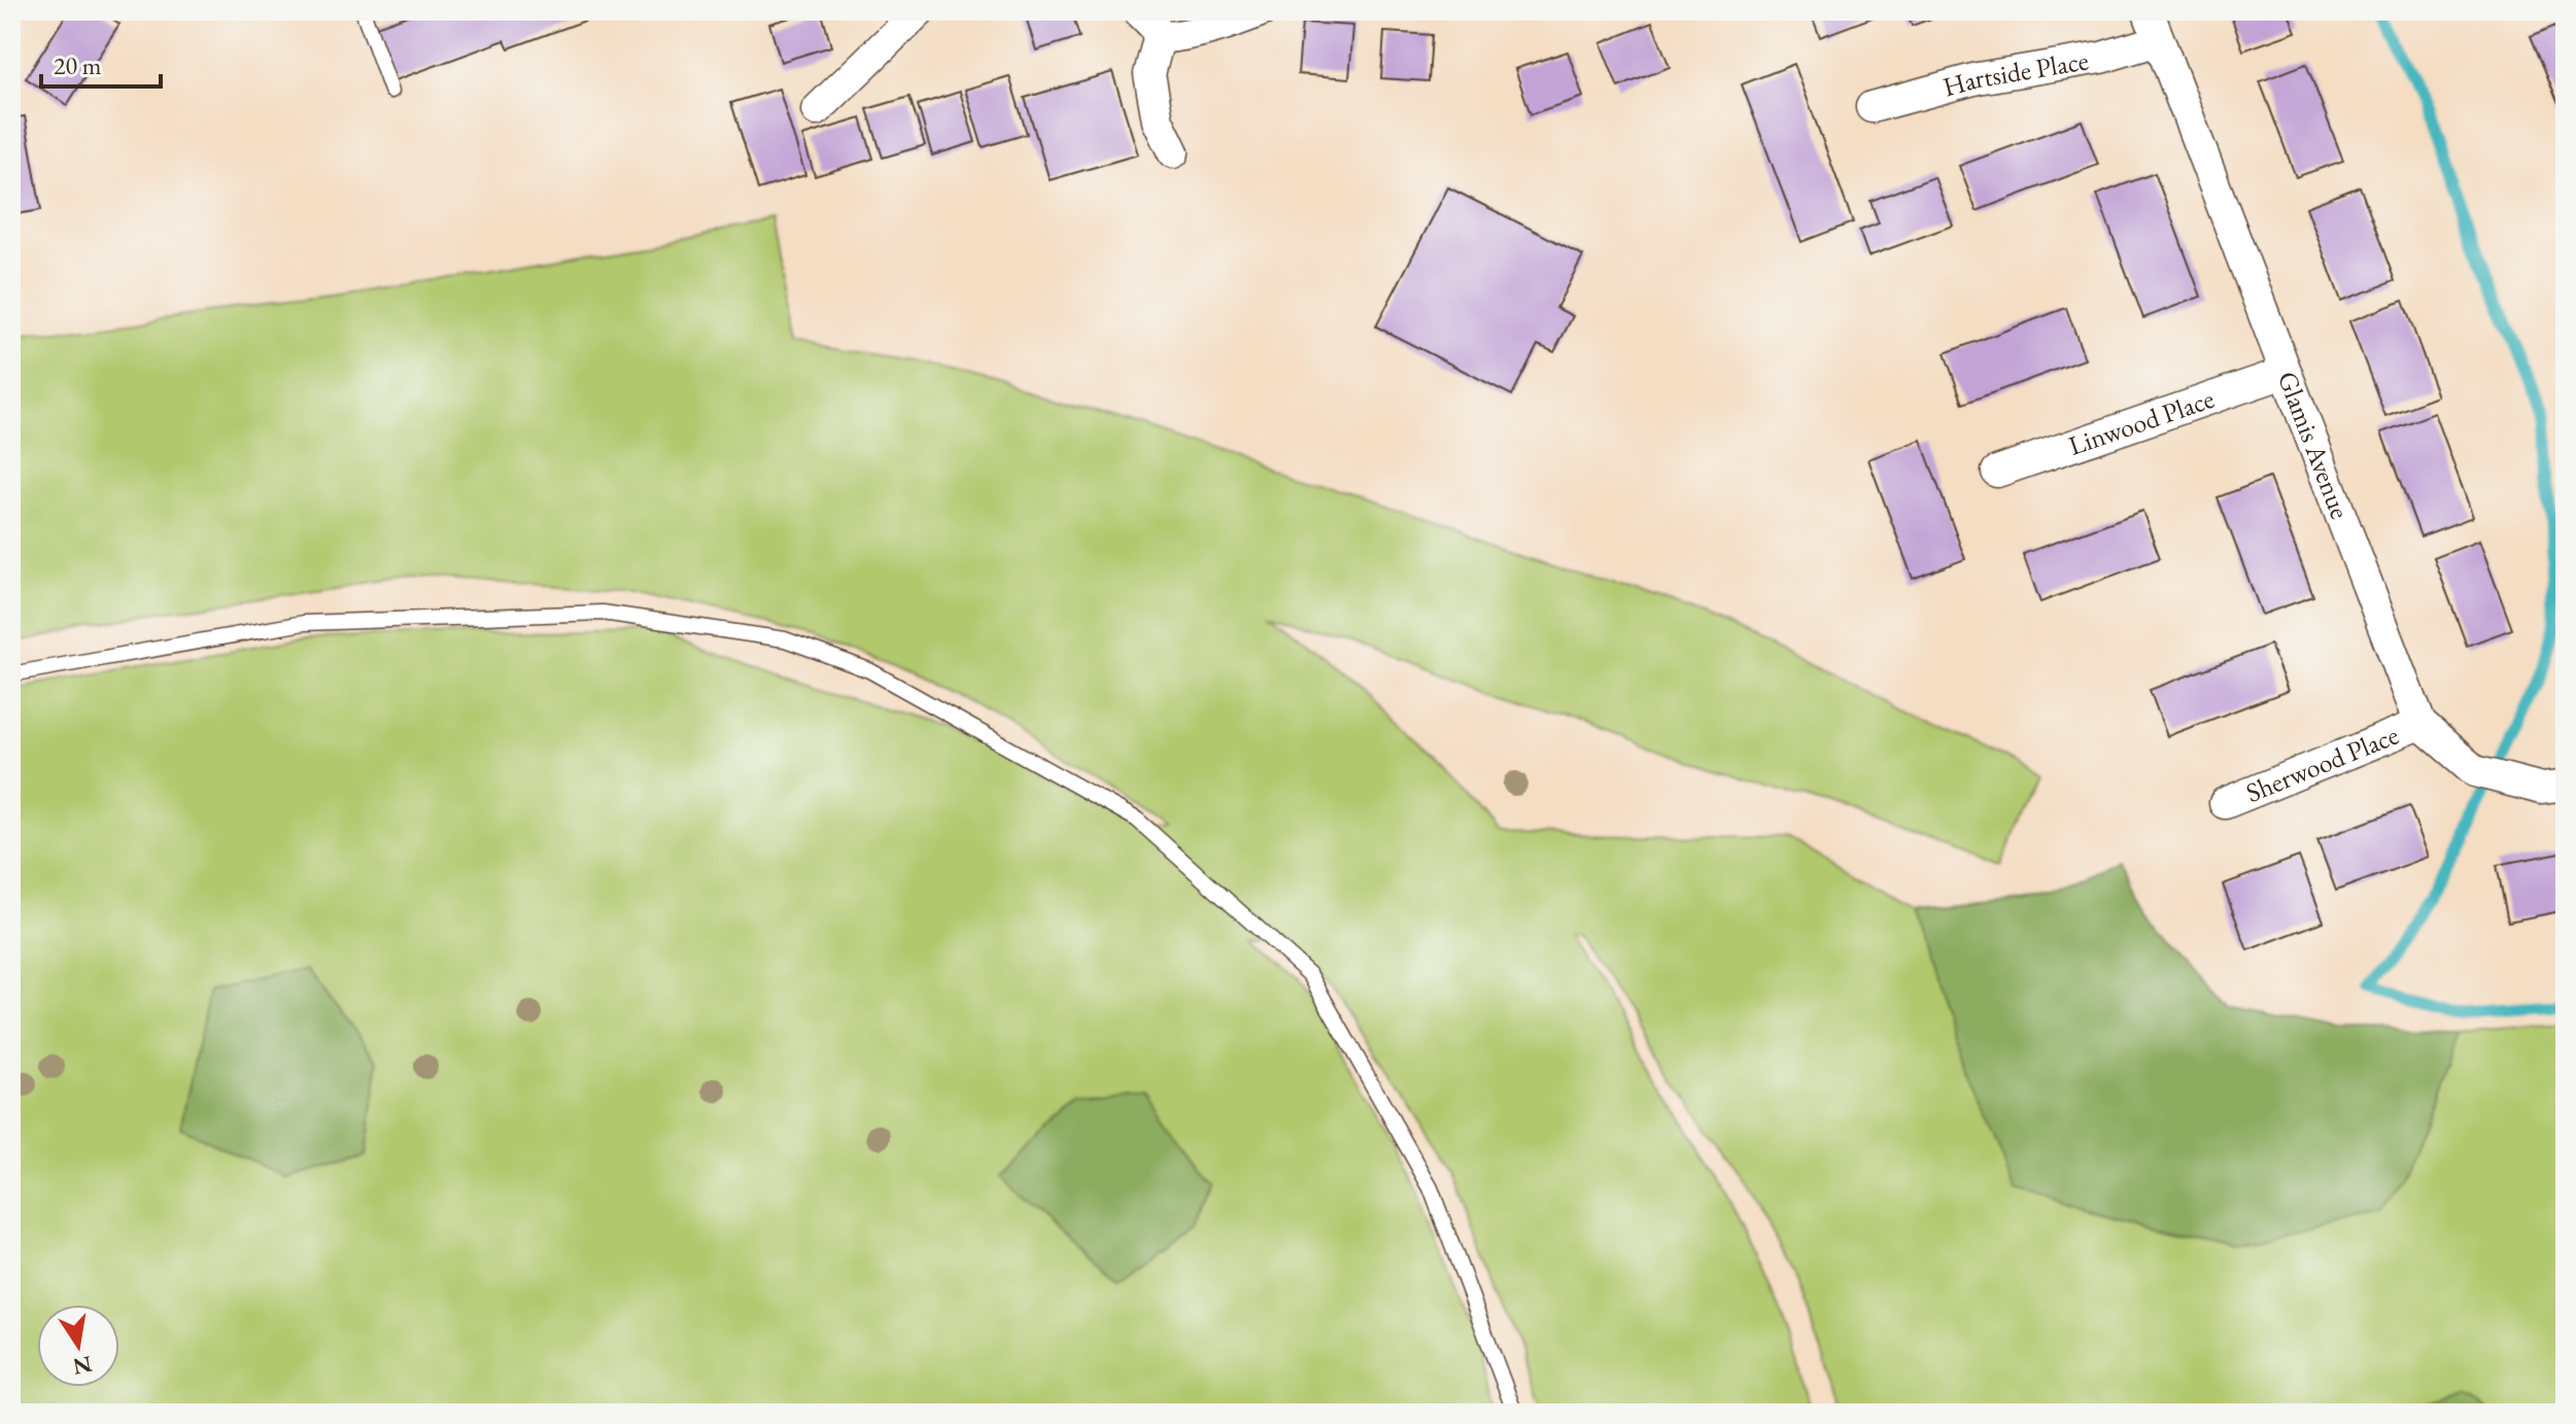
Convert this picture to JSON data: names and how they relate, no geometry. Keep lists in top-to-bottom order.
{
  "streets": {
    "street": [
      "Hartside Place",
      "Linwood Place",
      "Glamis Avenue",
      "Sherwood Place"
    ]
  },
  "crossings": [
    ["Hartside Place", "Glamis Avenue"],
    ["Linwood Place", "Glamis Avenue"],
    ["Glamis Avenue", "Sherwood Place"]
  ],
  "scale_bar": "20 m",
  "north": "bottom"
}
